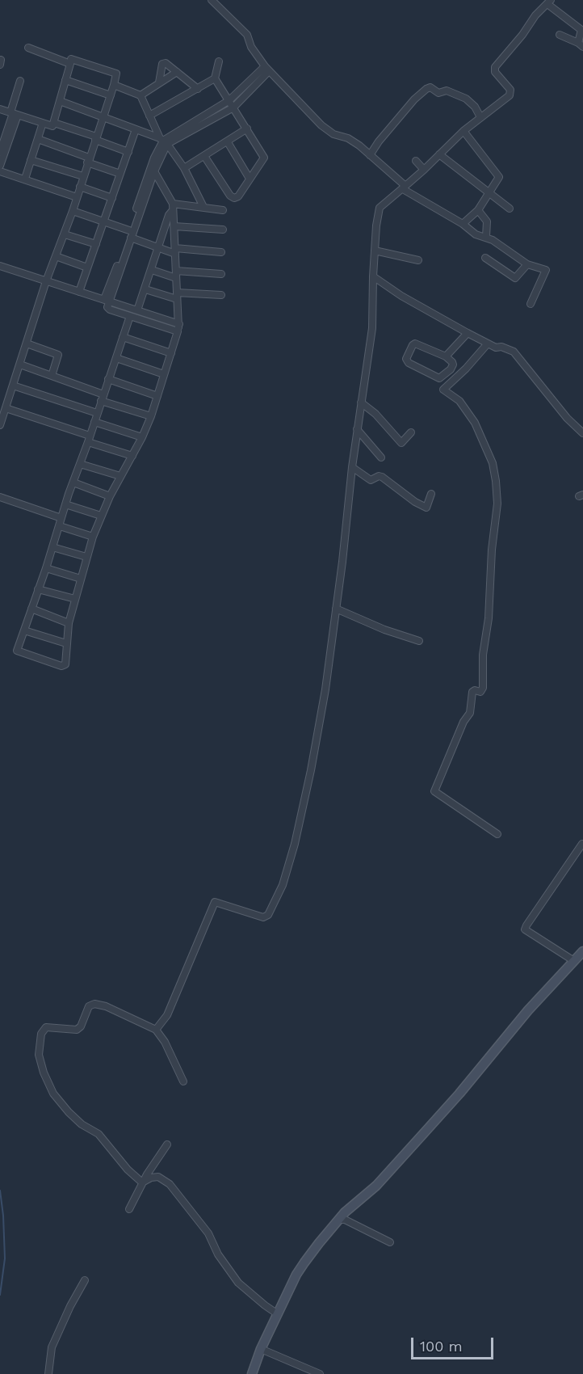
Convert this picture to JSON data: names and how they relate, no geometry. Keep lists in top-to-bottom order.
{
  "scale_bar": "100 m"
}
